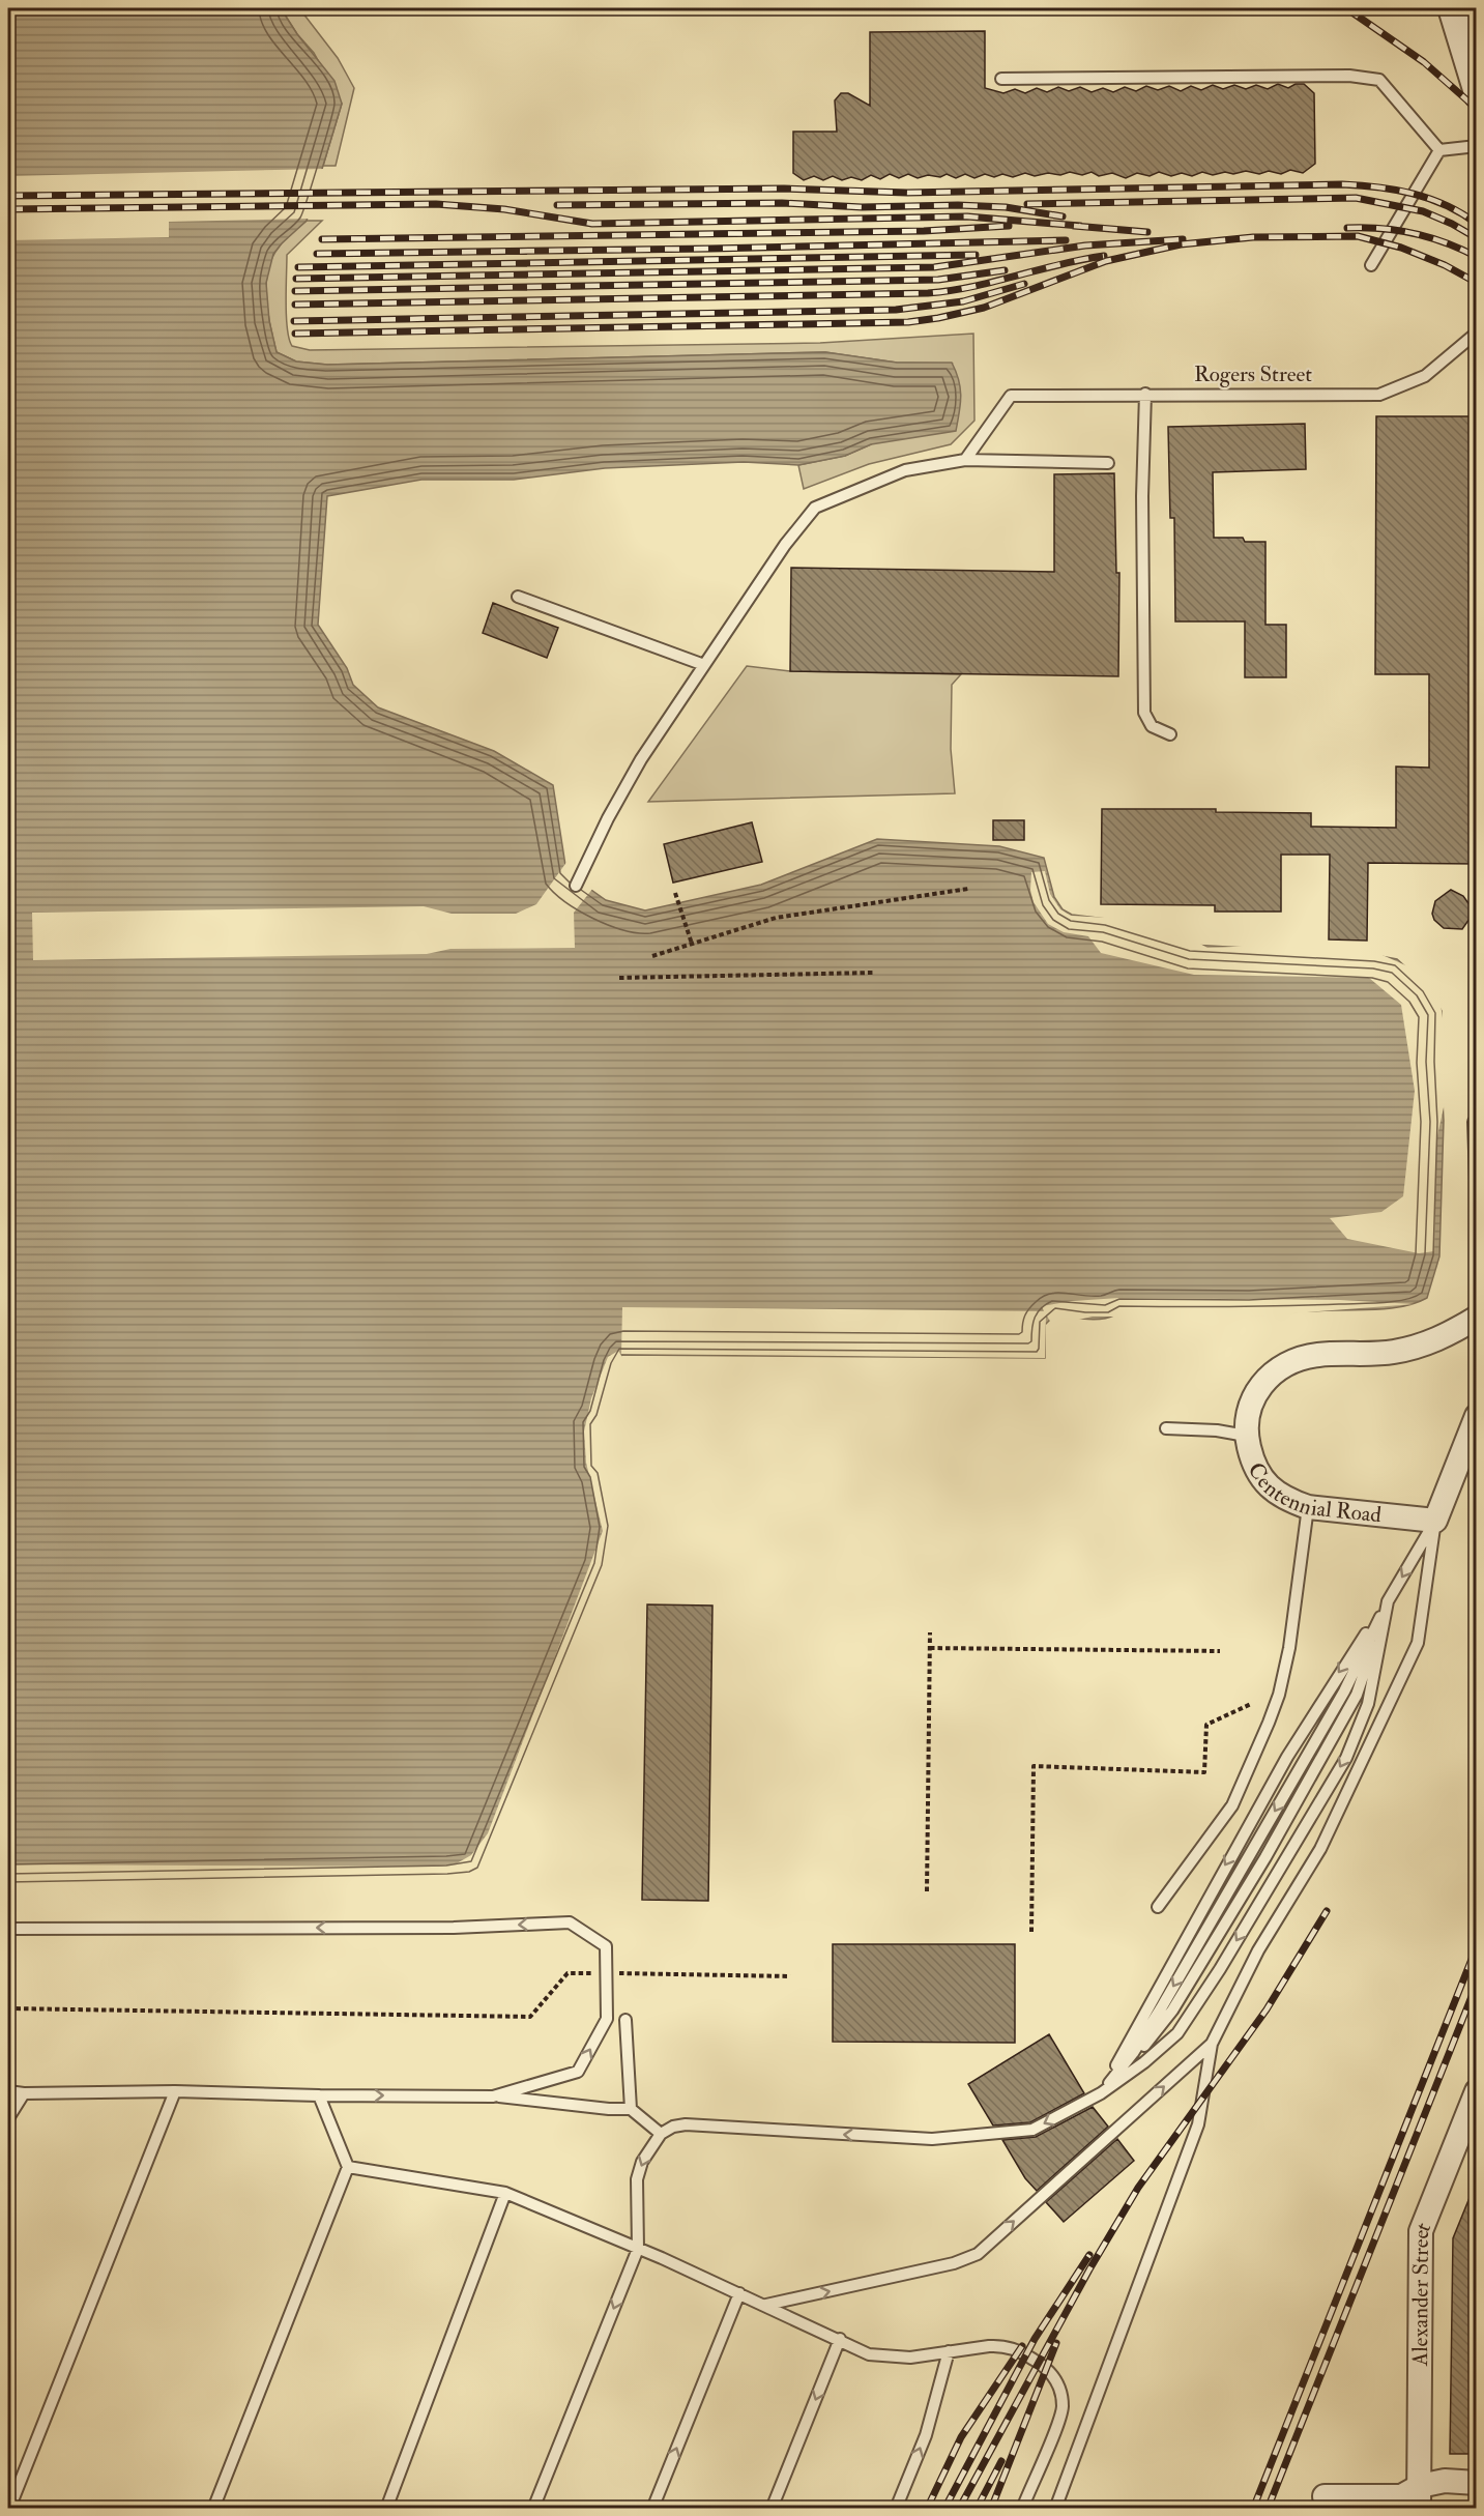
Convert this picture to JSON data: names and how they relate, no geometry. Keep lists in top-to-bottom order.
{
  "streets": {
    "street": ["Centennial Road", "Alexander Street"],
    "lane": ["Rogers Street"]
  }
}
